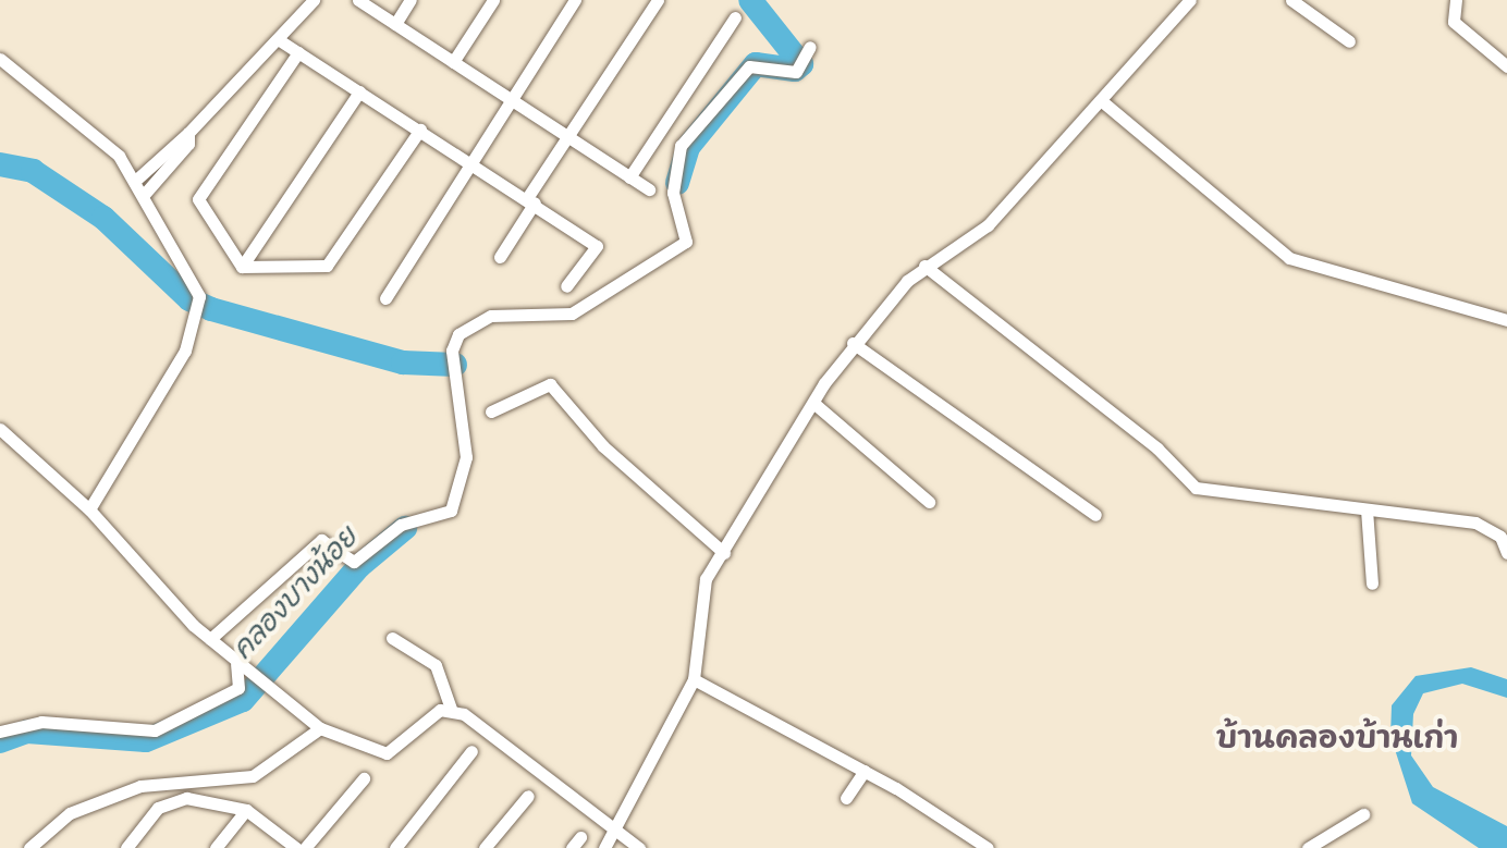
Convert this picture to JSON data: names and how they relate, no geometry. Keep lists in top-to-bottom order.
{
  "districts": ["บ้านคลองบ้านเก่า"],
  "water": ["คลองบางน้อย"]
}
